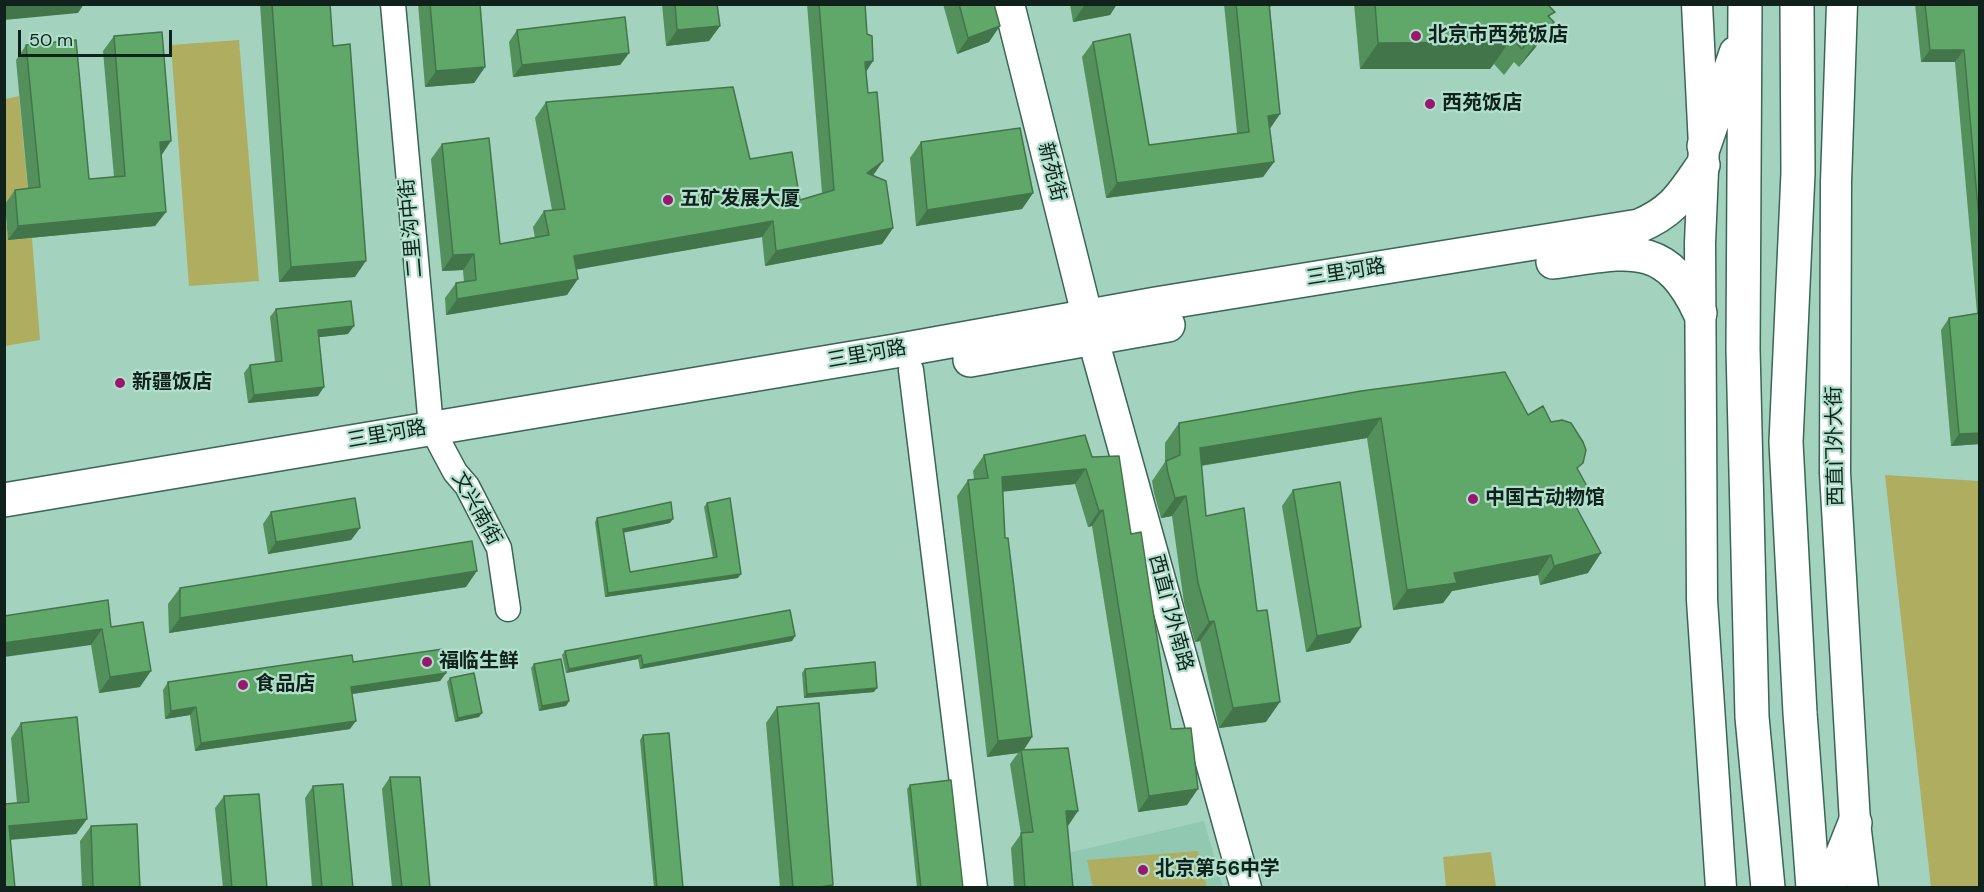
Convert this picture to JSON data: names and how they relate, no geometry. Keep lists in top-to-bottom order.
{
  "streets": {
    "main road": ["三里河路"],
    "street": [
      "新苑街",
      "二里沟中街",
      "西直门外大街",
      "文兴南街",
      "西直门外南路"
    ]
  },
  "crossings": [
    ["新苑街", "三里河路"],
    ["新苑街", "西直门外南路"],
    ["二里沟中街", "三里河路"],
    ["二里沟中街", "文兴南街"],
    ["三里河路", "文兴南街"],
    ["三里河路", "西直门外南路"]
  ],
  "places": [
    "北京市西苑饭店",
    "西苑饭店",
    "五矿发展大厦",
    "新疆饭店",
    "中国古动物馆",
    "福临生鲜",
    "食品店",
    "北京第56中学"
  ],
  "scale_bar": "50 m"
}
